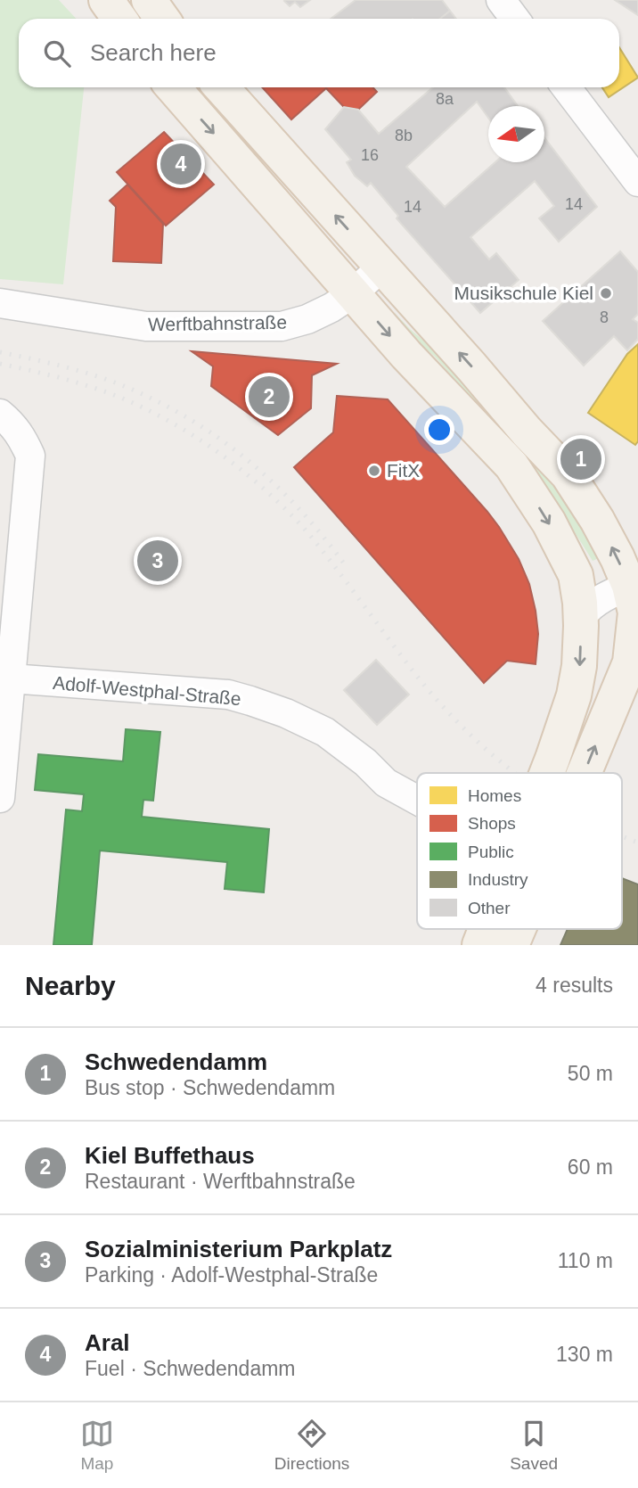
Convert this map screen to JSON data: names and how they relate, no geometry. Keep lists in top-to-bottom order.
{
  "streets": {
    "street": ["Werftbahnstraße", "Adolf-Westphal-Straße"]
  },
  "places": ["Musikschule Kiel", "FitX"],
  "house_numbers": [
    "8a",
    "8b",
    "16",
    "14",
    "14",
    "8"
  ],
  "legend": [
    "Homes",
    "Shops",
    "Public",
    "Industry",
    "Other"
  ],
  "north": "left",
  "page": {
    "search": "Search here",
    "pins": [
      "4",
      "2",
      "1",
      "3"
    ],
    "heading": ["Nearby", "4 results"],
    "list": [
      {
        "mark": "1",
        "name": "Schwedendamm",
        "note": "Bus stop · Schwedendamm",
        "value": "50 m"
      },
      {
        "mark": "2",
        "name": "Kiel Buffethaus",
        "note": "Restaurant · Werftbahnstraße",
        "value": "60 m"
      },
      {
        "mark": "3",
        "name": "Sozialministerium Parkplatz",
        "note": "Parking · Adolf-Westphal-Straße",
        "value": "110 m"
      },
      {
        "mark": "4",
        "name": "Aral",
        "note": "Fuel · Schwedendamm",
        "value": "130 m"
      }
    ],
    "nav": ["Map", "Directions", "Saved"]
  }
}
